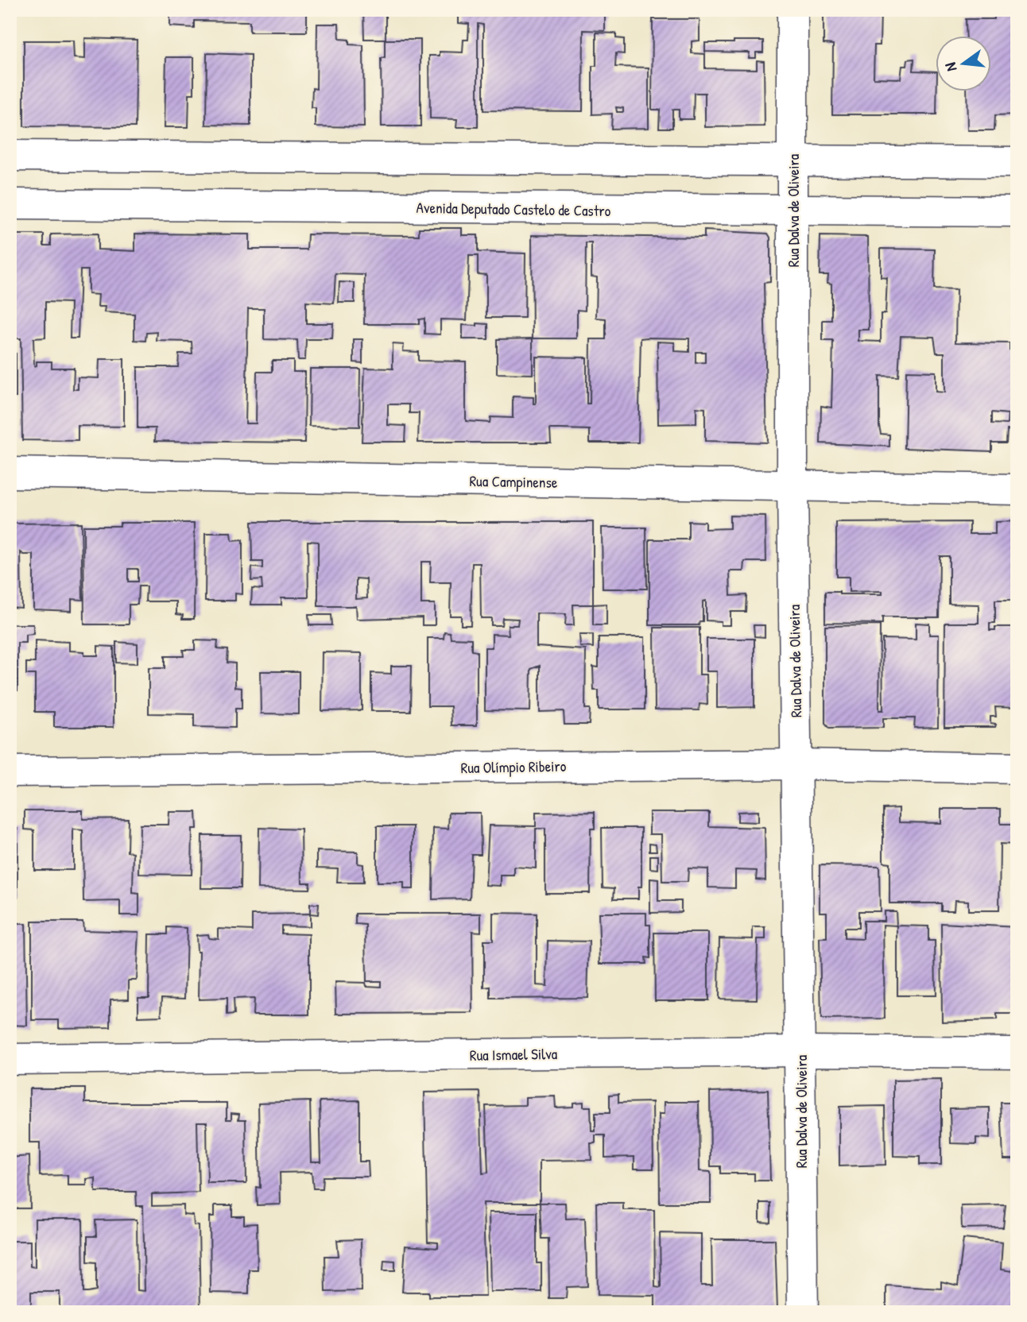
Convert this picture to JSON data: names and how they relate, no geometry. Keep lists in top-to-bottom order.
{
  "streets": {
    "street": [
      "Avenida Deputado Castelo de Castro",
      "Rua Dalva de Oliveira",
      "Rua Campinense",
      "Rua Olímpio Ribeiro",
      "Rua Ismael Silva"
    ]
  },
  "crossings": [
    ["Avenida Deputado Castelo de Castro", "Rua Dalva de Oliveira"],
    ["Rua Dalva de Oliveira", "Rua Campinense"],
    ["Rua Dalva de Oliveira", "Rua Olímpio Ribeiro"],
    ["Rua Dalva de Oliveira", "Rua Ismael Silva"]
  ],
  "north": "left"
}
